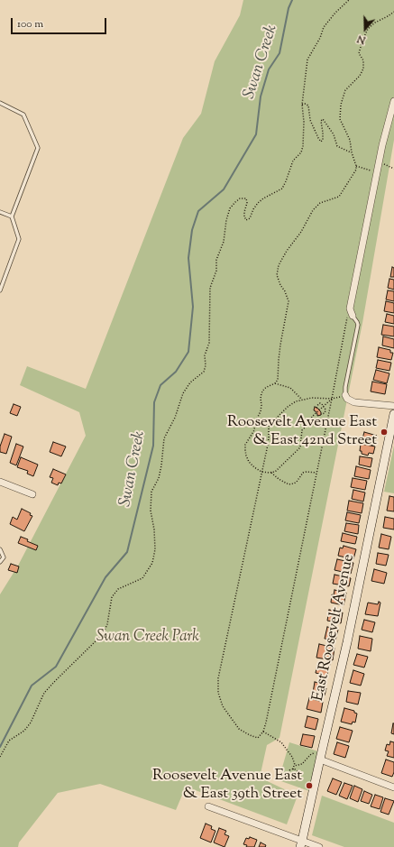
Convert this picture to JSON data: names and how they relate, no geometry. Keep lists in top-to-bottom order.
{
  "streets": {
    "street": ["East Roosevelt Avenue"]
  },
  "water": ["Swan Creek"],
  "parks": ["Swan Creek Park"],
  "places": ["Roosevelt Avenue East & East 42nd Street", "Roosevelt Avenue East & East 39th Street"],
  "scale_bar": "100 m",
  "north": "bottom"
}
